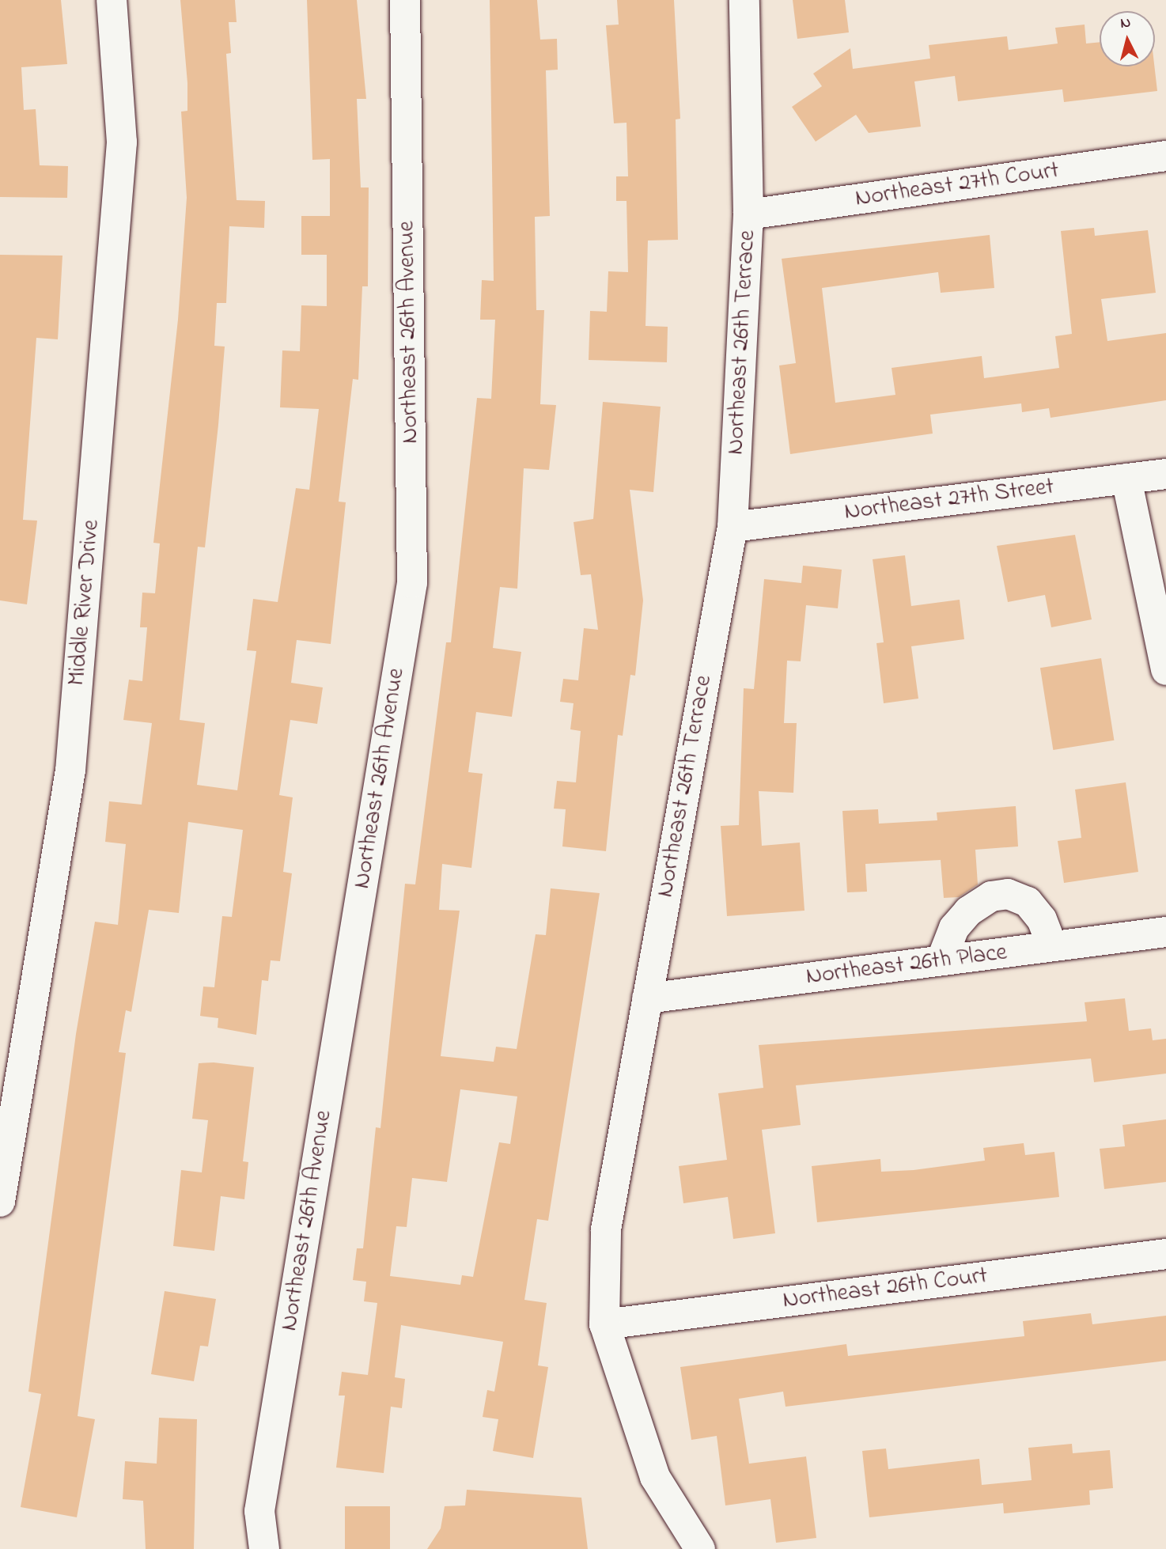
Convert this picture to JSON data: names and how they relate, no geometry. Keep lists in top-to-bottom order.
{
  "streets": {
    "street": [
      "Northeast 27th Court",
      "Northeast 26th Avenue",
      "Northeast 26th Terrace",
      "Northeast 27th Street",
      "Middle River Drive",
      "Northeast 26th Place",
      "Northeast 26th Court"
    ]
  },
  "crossings": [
    ["Northeast 27th Court", "Northeast 26th Terrace"],
    ["Northeast 26th Terrace", "Northeast 27th Street"],
    ["Northeast 26th Terrace", "Northeast 26th Place"],
    ["Northeast 26th Terrace", "Northeast 26th Court"]
  ],
  "north": "top"
}
